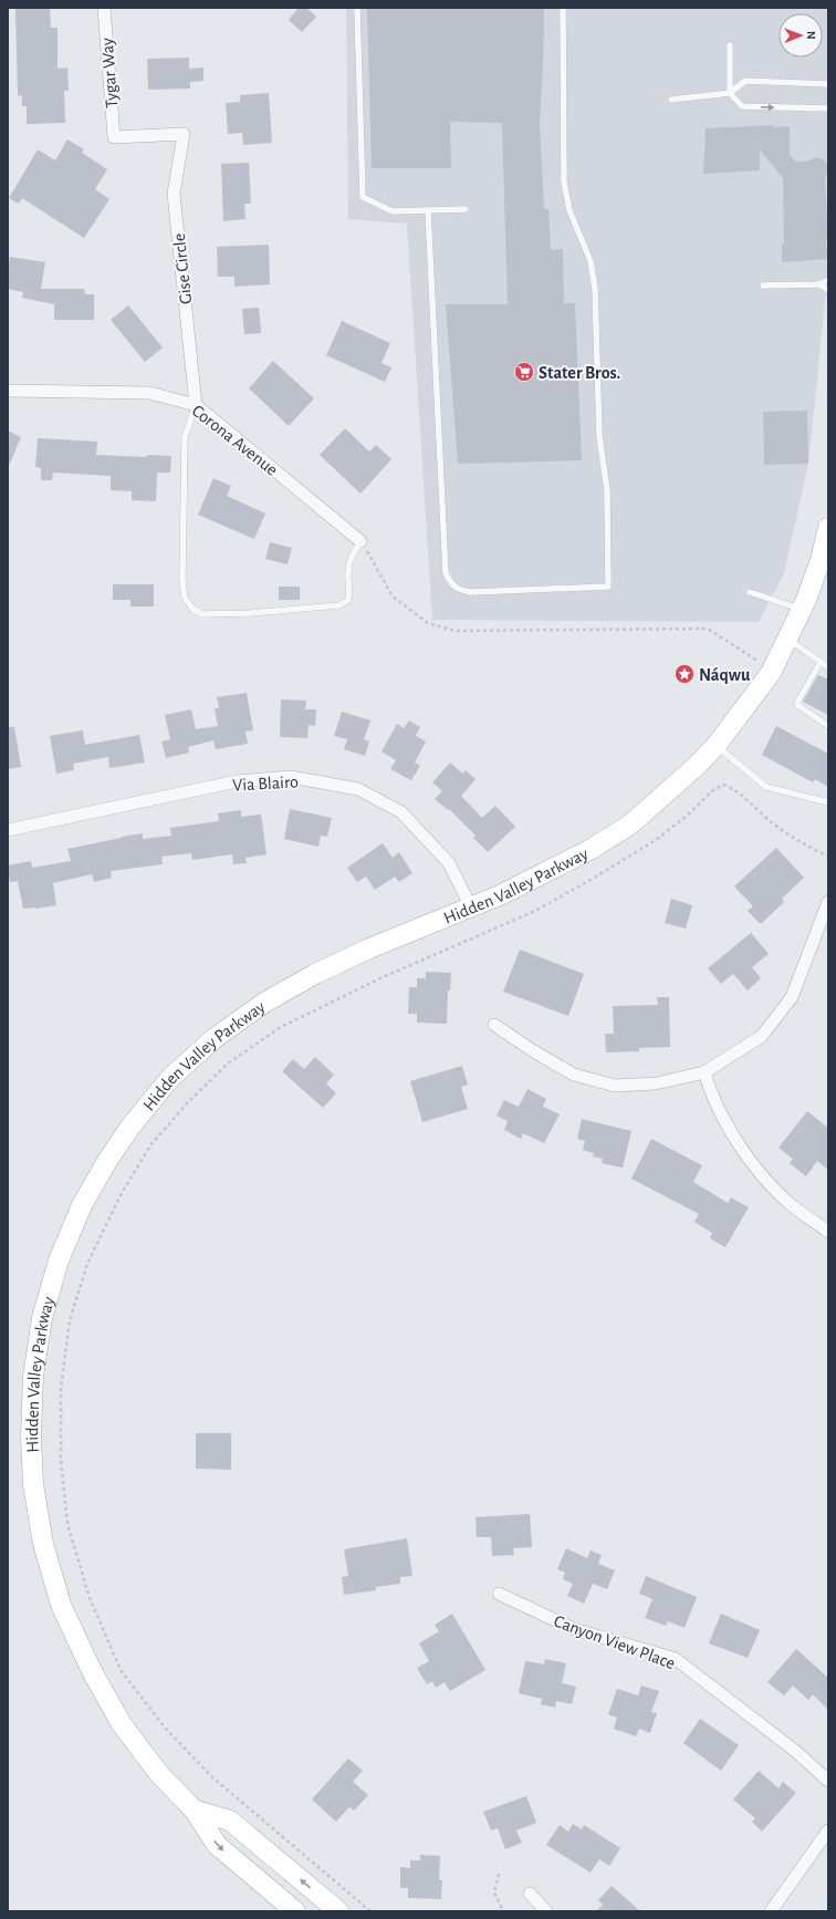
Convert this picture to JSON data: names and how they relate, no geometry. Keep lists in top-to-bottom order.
{
  "streets": {
    "main road": ["Hidden Valley Parkway"],
    "street": [
      "Tygar Way",
      "Gise Circle",
      "Corona Avenue",
      "Via Blairo",
      "Canyon View Place"
    ]
  },
  "crossings": [
    ["Tygar Way", "Gise Circle"],
    ["Gise Circle", "Corona Avenue"],
    ["Via Blairo", "Hidden Valley Parkway"]
  ],
  "places": {
    "supermarket": ["Stater Bros."],
    "place": ["Náqwu"]
  },
  "north": "right"
}
